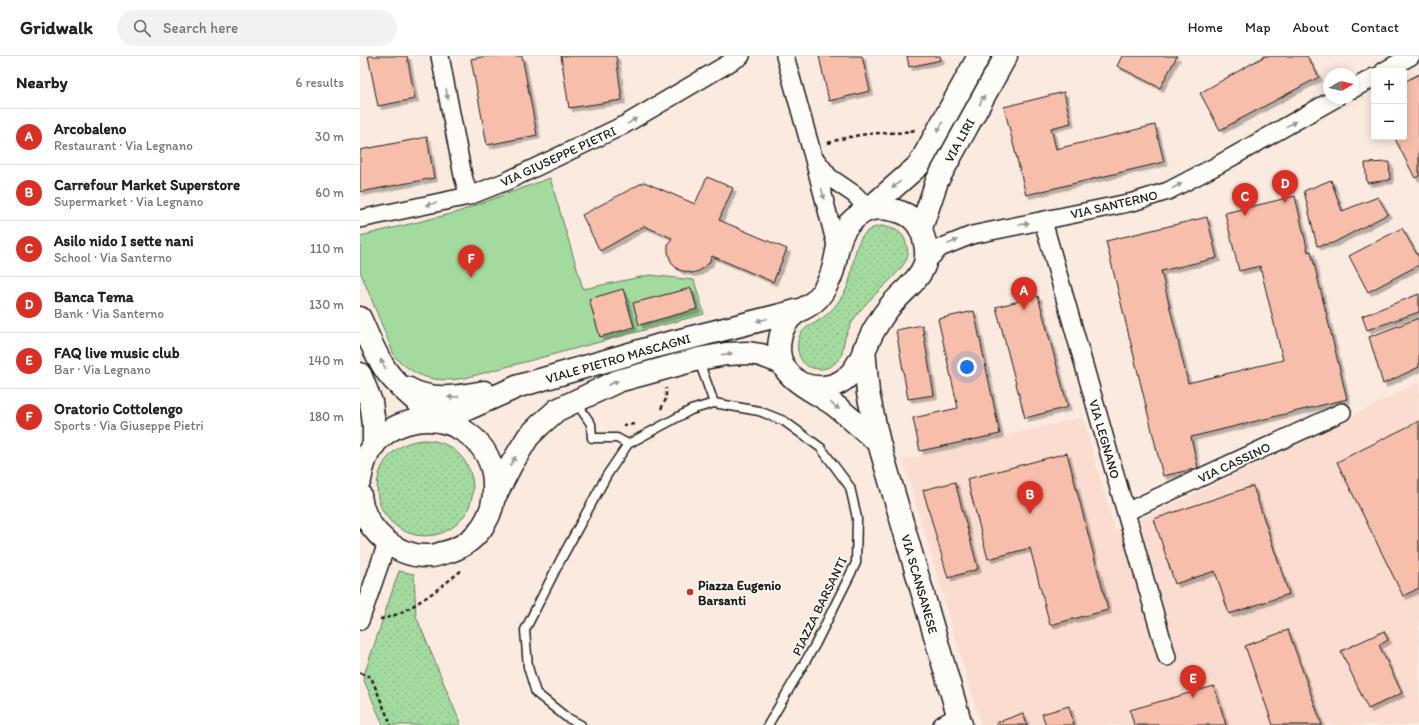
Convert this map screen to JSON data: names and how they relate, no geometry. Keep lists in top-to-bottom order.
{
  "streets": {
    "main road": ["VIA LIRI", "VIALE PIETRO MASCAGNI", "VIA SCANSANESE"],
    "street": [
      "VIA GIUSEPPE PIETRI",
      "VIA SANTERNO",
      "VIA LEGNANO",
      "VIA CASSINO"
    ],
    "lane": ["PIAZZA BARSANTI"]
  },
  "crossings": [
    ["VIA SANTERNO", "VIA LEGNANO"],
    ["VIA LEGNANO", "VIA CASSINO"]
  ],
  "one_way": ["VIA SANTERNO"],
  "places": ["Piazza Eugenio Barsanti"],
  "north": "right",
  "page": {
    "header": "Gridwalk",
    "search": "Search here",
    "nav": [
      "Home",
      "Map",
      "About",
      "Contact"
    ],
    "heading": ["Nearby", "6 results"],
    "map_buttons": ["+", "−"],
    "list": [
      {
        "mark": "A",
        "name": "Arcobaleno",
        "note": "Restaurant · Via Legnano",
        "value": "30 m"
      },
      {
        "mark": "B",
        "name": "Carrefour Market Superstore",
        "note": "Supermarket · Via Legnano",
        "value": "60 m"
      },
      {
        "mark": "C",
        "name": "Asilo nido I sette nani",
        "note": "School · Via Santerno",
        "value": "110 m"
      },
      {
        "mark": "D",
        "name": "Banca Tema",
        "note": "Bank · Via Santerno",
        "value": "130 m"
      },
      {
        "mark": "E",
        "name": "FAQ live music club",
        "note": "Bar · Via Legnano",
        "value": "140 m"
      },
      {
        "mark": "F",
        "name": "Oratorio Cottolengo",
        "note": "Sports · Via Giuseppe Pietri",
        "value": "180 m"
      }
    ],
    "pins": [
      "D",
      "C",
      "F",
      "A",
      "B",
      "E"
    ]
  }
}
